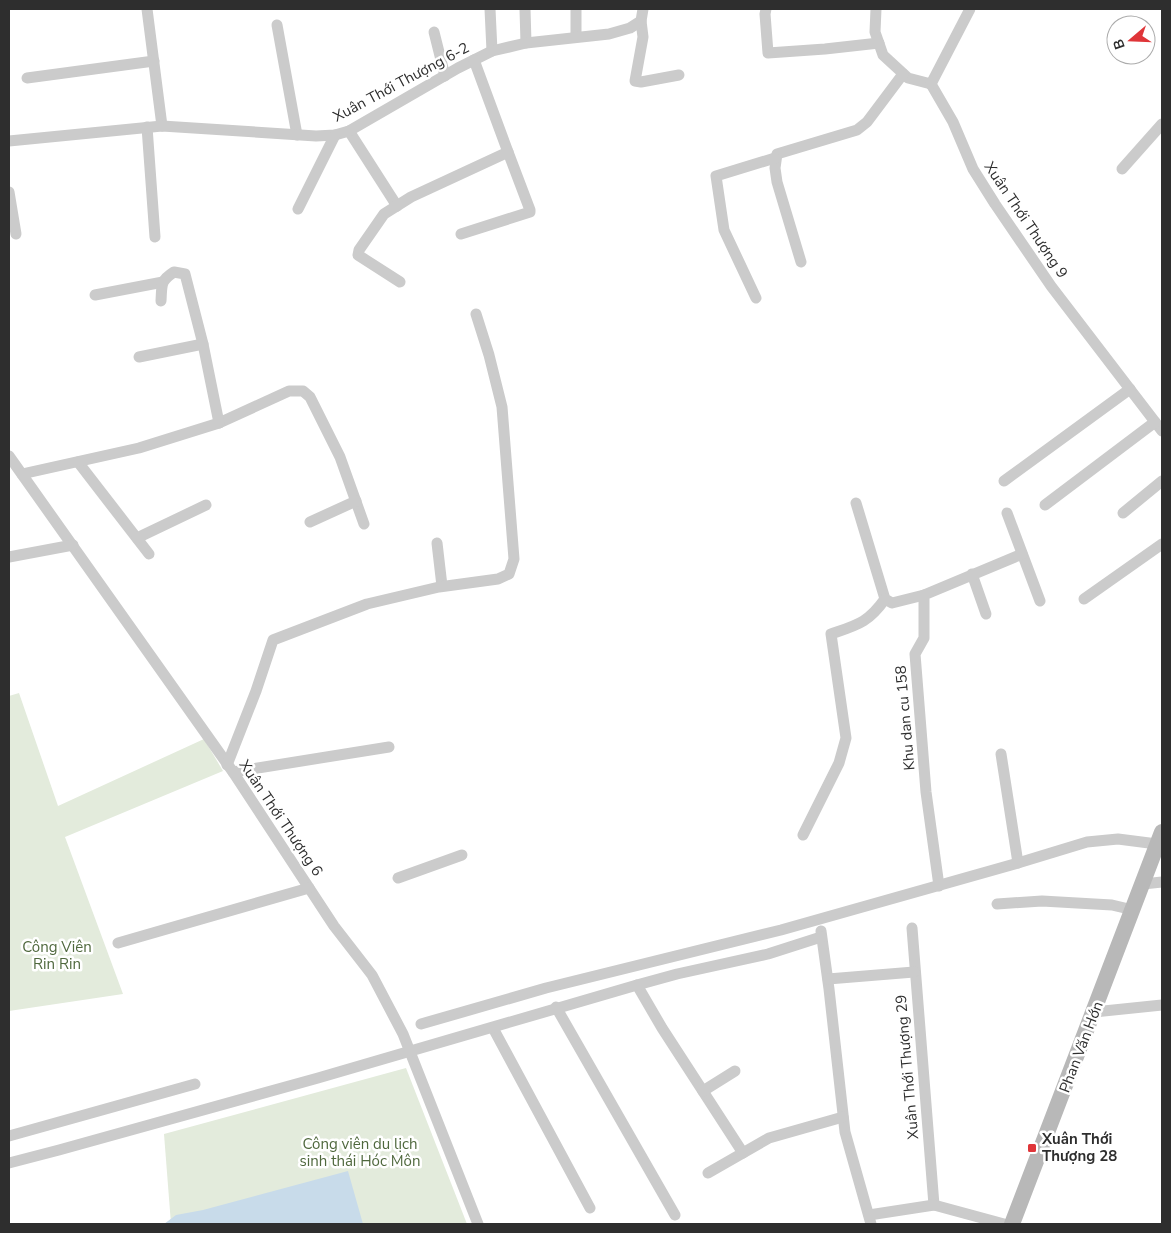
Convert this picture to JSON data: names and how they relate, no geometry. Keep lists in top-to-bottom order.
{
  "streets": {
    "main road": ["Phan Văn Hớn"],
    "street": [
      "Xuân Thới Thượng 6-2",
      "Xuân Thới Thượng 9",
      "Khu dan cu 158",
      "Xuân Thới Thượng 6",
      "Xuân Thới Thượng 29"
    ]
  },
  "parks": ["Công Viên Rin Rin", "Công viên du lịch sinh thái Hóc Môn"],
  "places": {
    "transit": ["Xuân Thới Thượng 28"]
  },
  "north": "left"
}
